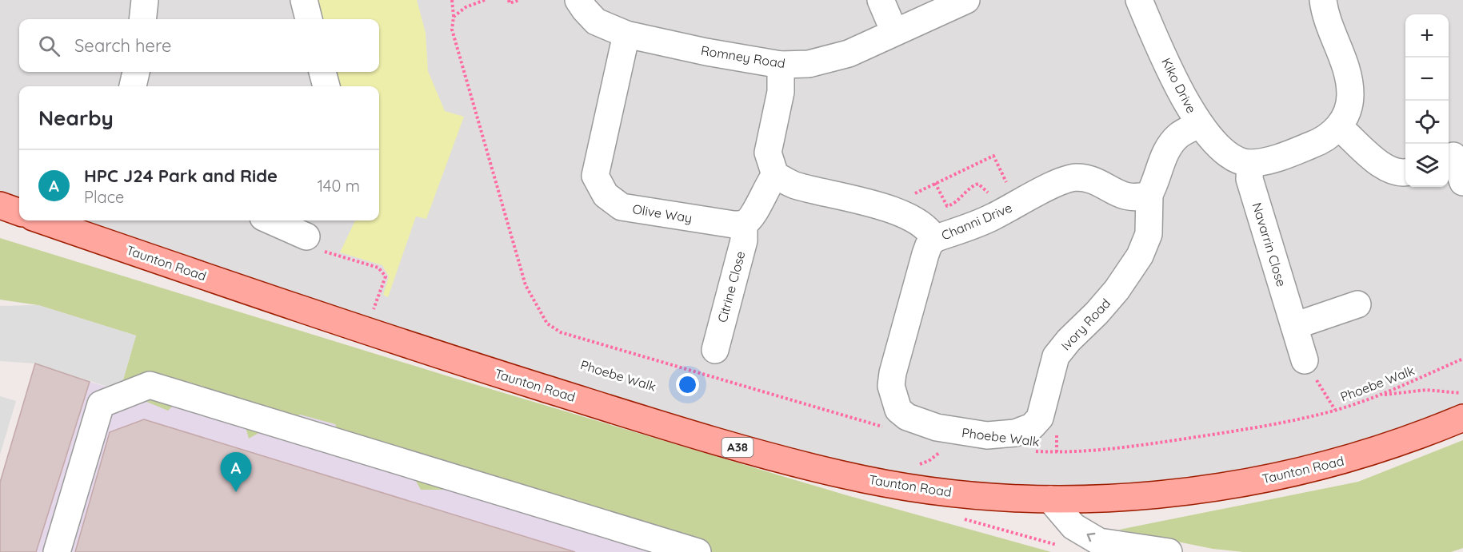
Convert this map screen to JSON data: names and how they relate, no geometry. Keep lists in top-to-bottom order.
{
  "streets": {
    "main road": ["Taunton Road", "A38"],
    "street": [
      "Romney Road",
      "Kiko Drive",
      "Olive Way",
      "Channi Drive",
      "Navarrin Close",
      "Citrine Close",
      "Ivory Road"
    ],
    "path": ["Phoebe Walk"]
  },
  "crossings": [
    ["Romney Road", "Olive Way"],
    ["Kiko Drive", "Navarrin Close"],
    ["Olive Way", "Citrine Close"],
    ["Channi Drive", "Ivory Road"]
  ],
  "page": {
    "map_buttons": ["+", "−"],
    "search": "Search here",
    "heading": "Nearby",
    "list": [
      {
        "mark": "A",
        "name": "HPC J24 Park and Ride",
        "note": "Place",
        "value": "140 m"
      }
    ],
    "pins": "A"
  }
}
